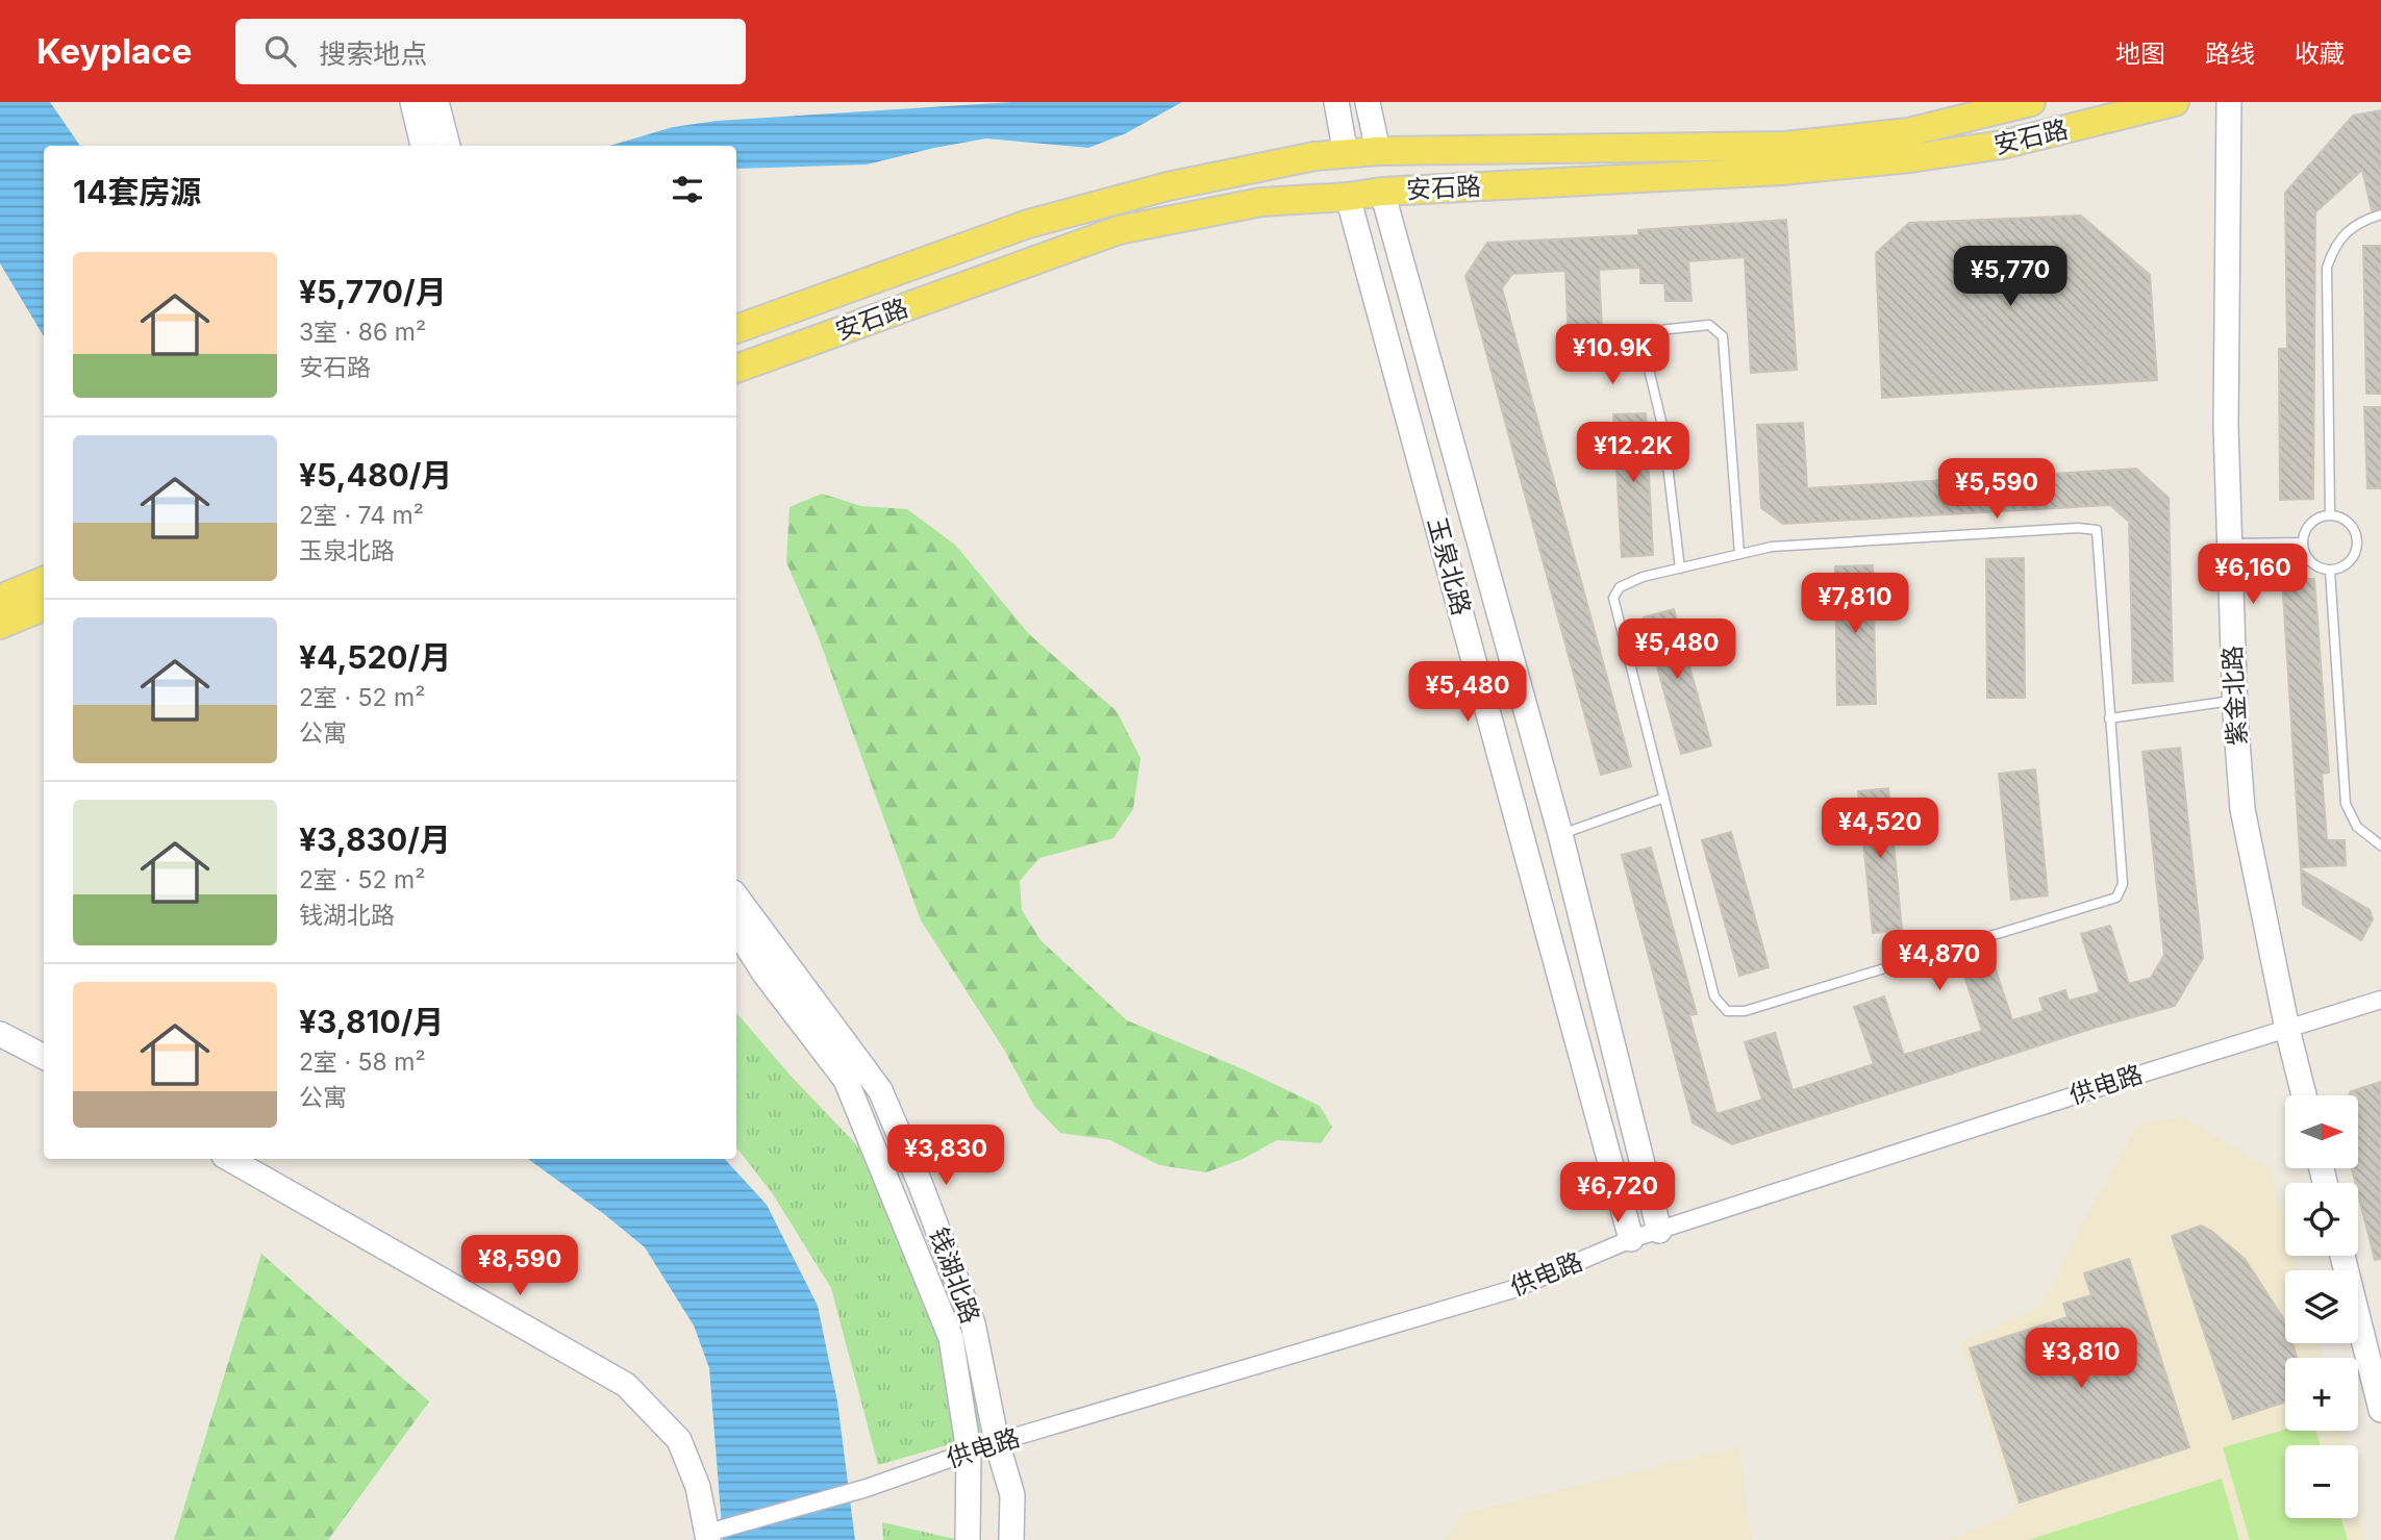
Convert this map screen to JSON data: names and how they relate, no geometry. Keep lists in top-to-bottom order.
{
  "streets": {
    "main road": ["安石路", "玉泉北路"],
    "street": ["紫金北路", "供电路", "钱湖北路"]
  },
  "crossings": [
    ["安石路", "玉泉北路"],
    ["玉泉北路", "供电路"],
    ["紫金北路", "供电路"],
    ["供电路", "钱湖北路"]
  ],
  "north": "right",
  "page": {
    "header": "Keyplace",
    "search": "搜索地点",
    "nav": ["地图", "路线", "收藏"],
    "heading": "14套房源",
    "list": [
      {
        "name": "¥5,770/月",
        "note": "3室 · 86 m² · 安石路"
      },
      {
        "name": "¥5,480/月",
        "note": "2室 · 74 m² · 玉泉北路"
      },
      {
        "name": "¥4,520/月",
        "note": "2室 · 52 m² · 公寓"
      },
      {
        "name": "¥3,830/月",
        "note": "2室 · 52 m² · 钱湖北路"
      },
      {
        "name": "¥3,810/月",
        "note": "2室 · 58 m² · 公寓"
      }
    ],
    "price": [
      "¥5,770",
      "¥10.9K",
      "¥12.2K",
      "¥5,590",
      "¥6,160",
      "¥7,810",
      "¥5,480",
      "¥5,480",
      "¥4,520",
      "¥4,870",
      "¥3,830",
      "¥6,720",
      "¥8,590",
      "¥3,810"
    ],
    "map_buttons": ["+", "−"]
  }
}
